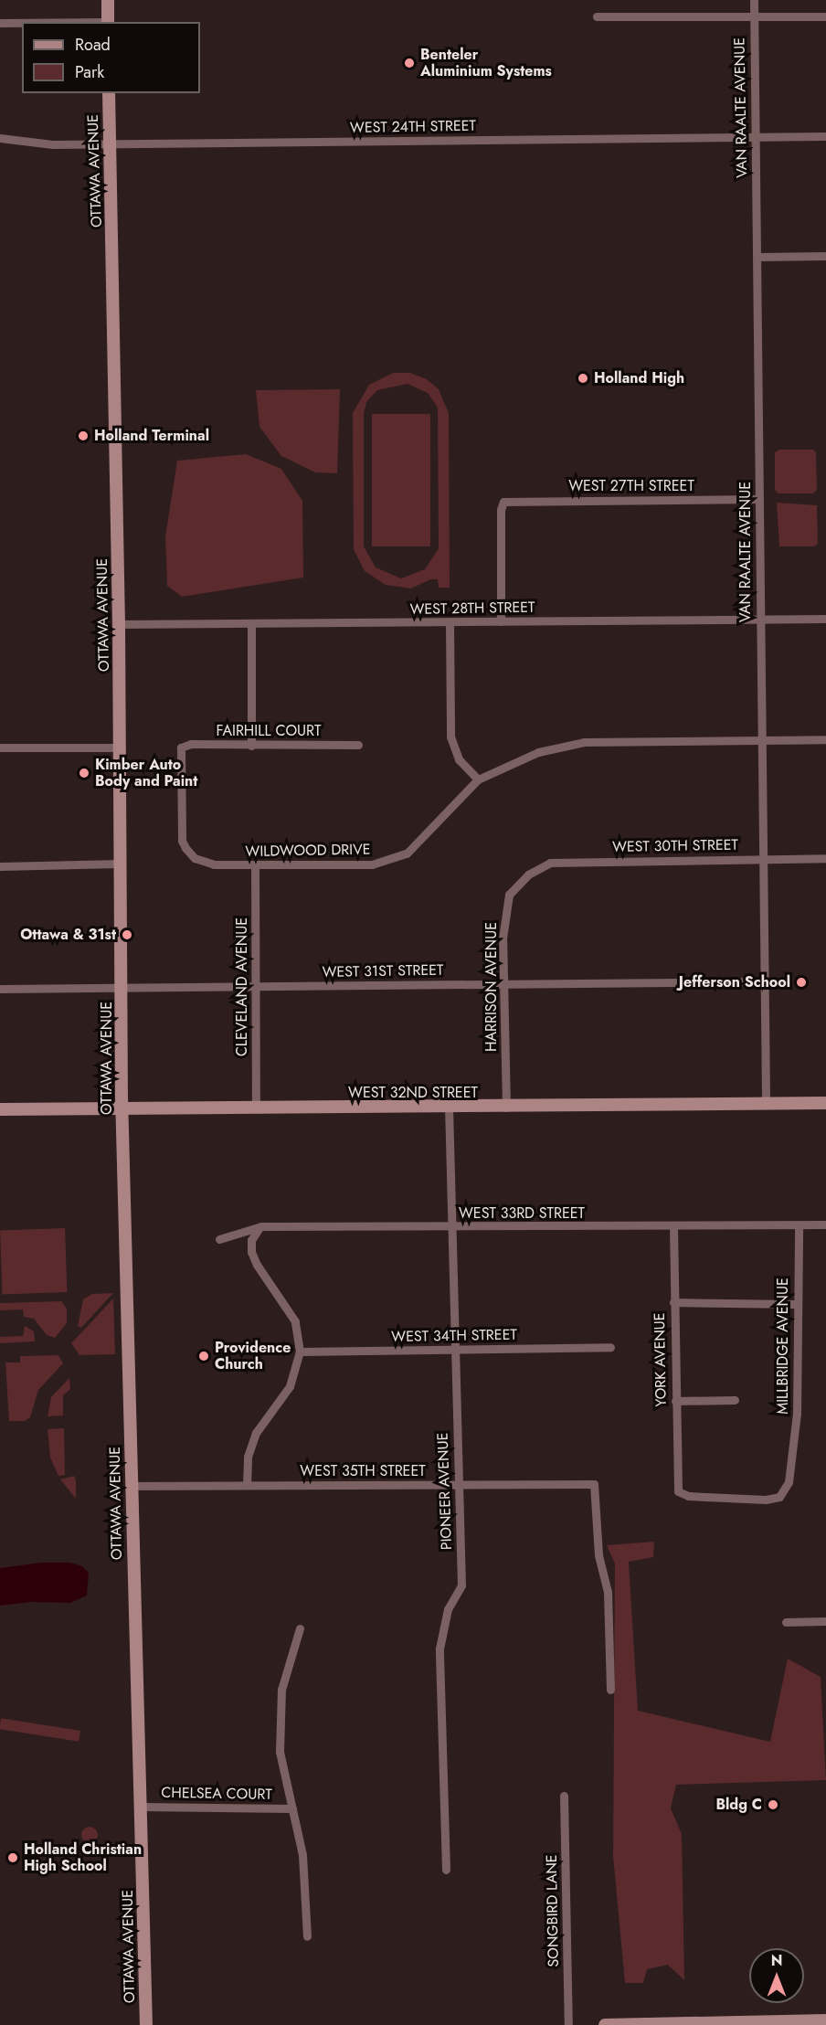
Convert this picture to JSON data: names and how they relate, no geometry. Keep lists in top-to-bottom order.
{
  "streets": {
    "street": [
      "VAN RAALTE AVENUE",
      "WEST 24TH STREET",
      "OTTAWA AVENUE",
      "WEST 27TH STREET",
      "WEST 28TH STREET",
      "FAIRHILL COURT",
      "WEST 30TH STREET",
      "WILDWOOD DRIVE",
      "WEST 31ST STREET",
      "CLEVELAND AVENUE",
      "HARRISON AVENUE",
      "WEST 32ND STREET",
      "WEST 33RD STREET",
      "WEST 34TH STREET",
      "MILLBRIDGE AVENUE",
      "YORK AVENUE",
      "WEST 35TH STREET",
      "PIONEER AVENUE",
      "CHELSEA COURT",
      "SONGBIRD LANE"
    ]
  },
  "crossings": [
    ["VAN RAALTE AVENUE", "WEST 24TH STREET"],
    ["VAN RAALTE AVENUE", "WEST 27TH STREET"],
    ["VAN RAALTE AVENUE", "WEST 28TH STREET"],
    ["VAN RAALTE AVENUE", "WEST 30TH STREET"],
    ["VAN RAALTE AVENUE", "WILDWOOD DRIVE"],
    ["VAN RAALTE AVENUE", "WEST 31ST STREET"],
    ["VAN RAALTE AVENUE", "WEST 32ND STREET"],
    ["WEST 24TH STREET", "OTTAWA AVENUE"],
    ["OTTAWA AVENUE", "WEST 28TH STREET"],
    ["OTTAWA AVENUE", "WEST 31ST STREET"],
    ["OTTAWA AVENUE", "WEST 32ND STREET"],
    ["OTTAWA AVENUE", "WEST 35TH STREET"],
    ["OTTAWA AVENUE", "CHELSEA COURT"],
    ["WEST 27TH STREET", "WEST 28TH STREET"],
    ["FAIRHILL COURT", "WILDWOOD DRIVE"],
    ["WEST 30TH STREET", "HARRISON AVENUE"],
    ["WILDWOOD DRIVE", "CLEVELAND AVENUE"],
    ["WEST 31ST STREET", "CLEVELAND AVENUE"],
    ["WEST 31ST STREET", "HARRISON AVENUE"],
    ["CLEVELAND AVENUE", "WEST 32ND STREET"],
    ["HARRISON AVENUE", "WEST 32ND STREET"],
    ["WEST 32ND STREET", "PIONEER AVENUE"],
    ["WEST 33RD STREET", "MILLBRIDGE AVENUE"],
    ["WEST 33RD STREET", "YORK AVENUE"],
    ["WEST 33RD STREET", "PIONEER AVENUE"],
    ["WEST 34TH STREET", "PIONEER AVENUE"],
    ["MILLBRIDGE AVENUE", "YORK AVENUE"],
    ["WEST 35TH STREET", "PIONEER AVENUE"]
  ],
  "places": [
    "Benteler Aluminium Systems",
    "Holland High",
    "Holland Terminal",
    "Kimber Auto Body and Paint",
    "Ottawa & 31st",
    "Jefferson School",
    "Providence Church",
    "Bldg C",
    "Holland Christian High School"
  ],
  "legend": ["Road", "Park"],
  "north": "top"
}
